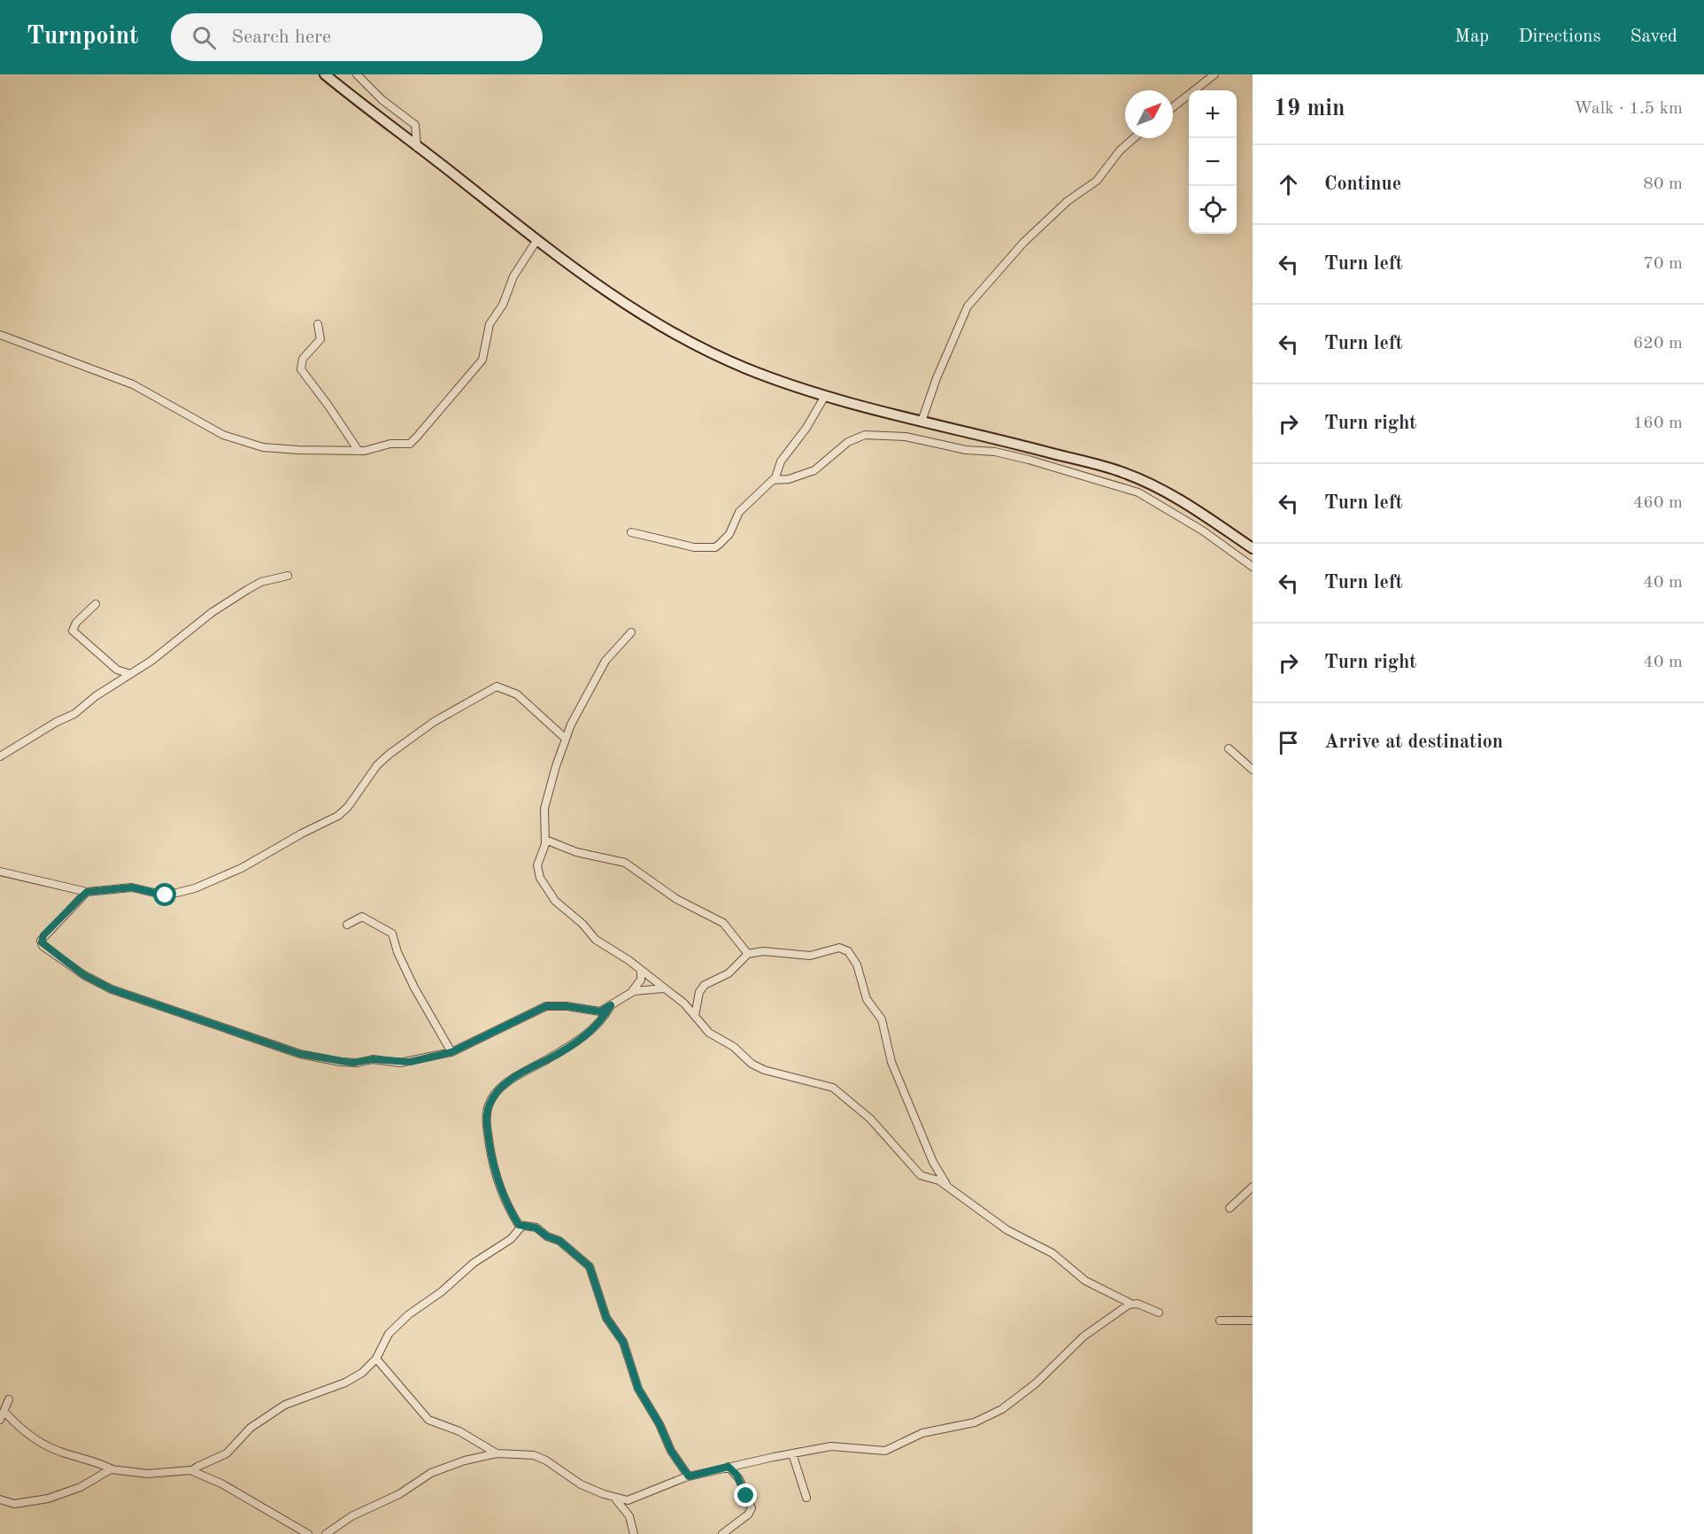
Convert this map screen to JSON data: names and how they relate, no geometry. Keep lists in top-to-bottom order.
{
  "north": "top right",
  "page": {
    "header": "Turnpoint",
    "search": "Search here",
    "nav": ["Map", "Directions", "Saved"],
    "heading": ["19 min", "Walk · 1.5 km"],
    "map_buttons": ["+", "−"],
    "list": [
      ["Continue", "80 m"],
      ["Turn left", "70 m"],
      ["Turn left", "620 m"],
      ["Turn right", "160 m"],
      ["Turn left", "460 m"],
      ["Turn left", "40 m"],
      ["Turn right", "40 m"],
      "Arrive at destination"
    ]
  }
}
